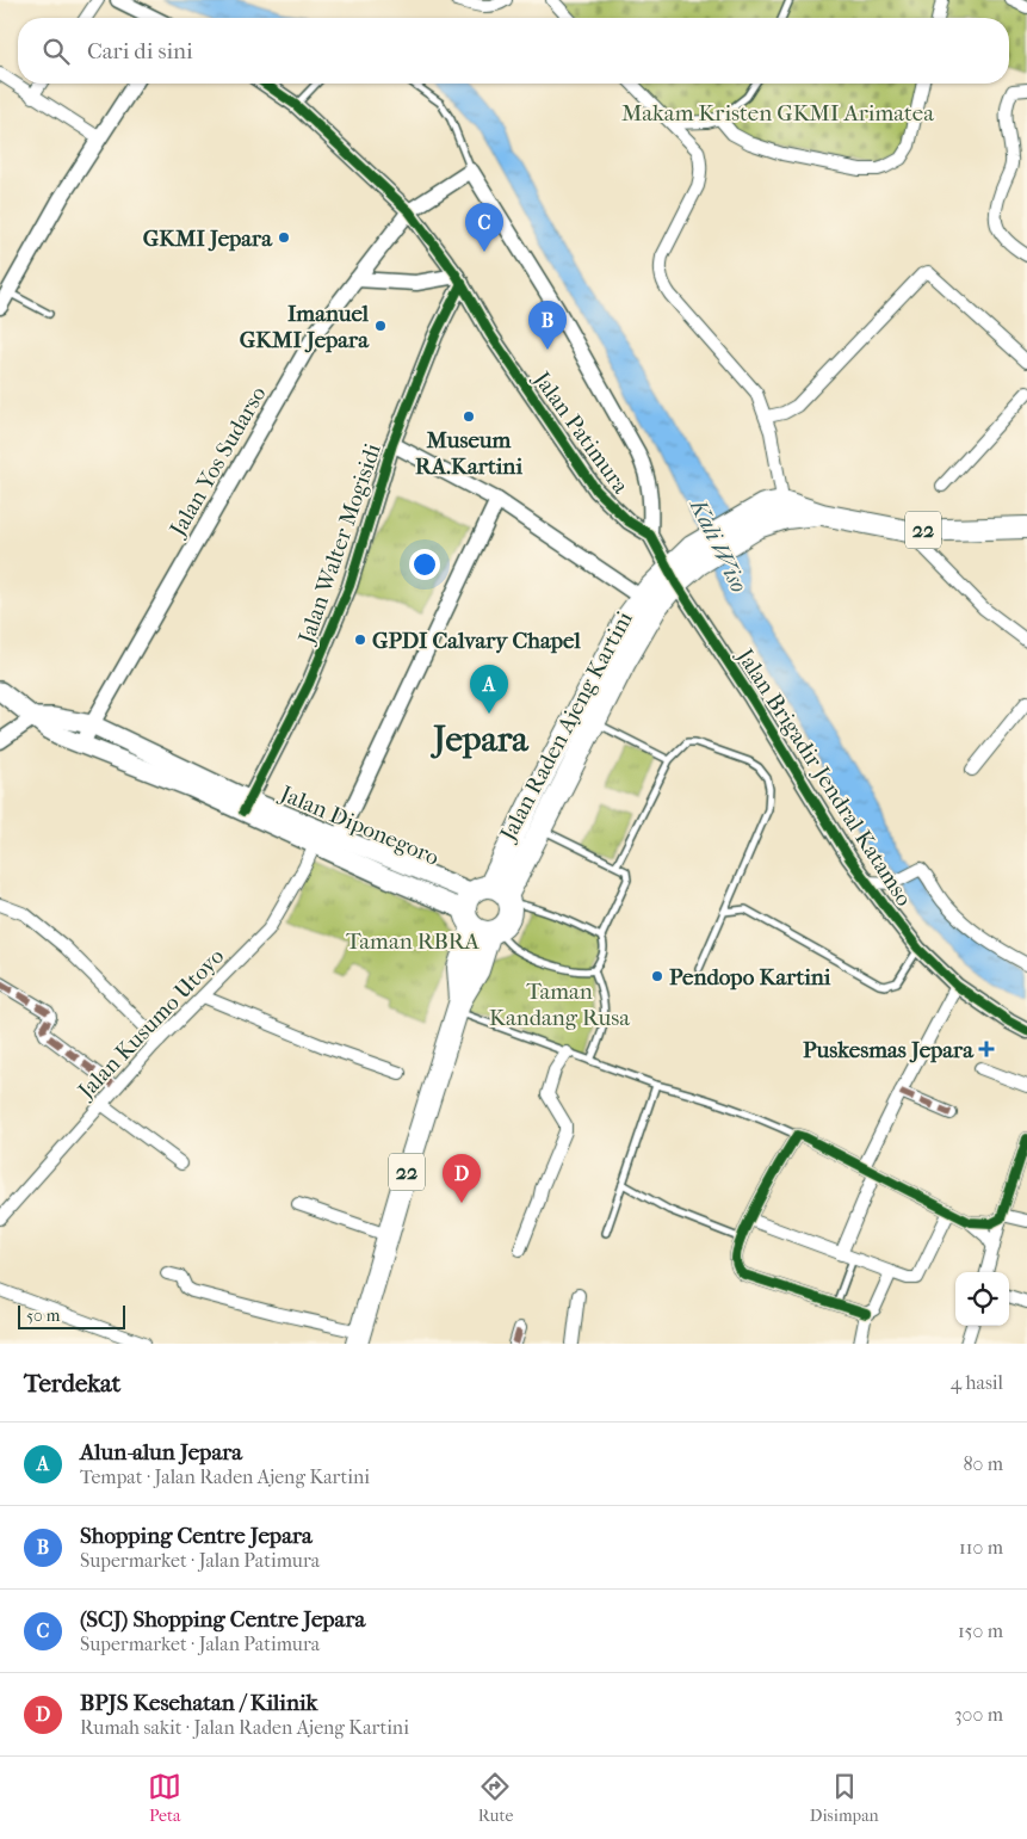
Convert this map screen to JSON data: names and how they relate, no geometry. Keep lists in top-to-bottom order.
{
  "streets": {
    "highway": ["22", "Jalan Raden Ajeng Kartini"],
    "main road": ["Jalan Diponegoro"],
    "street": [
      "Jalan Patimura",
      "Jalan Yos Sudarso",
      "Jalan Walter Mogisidi",
      "Jalan Brigadir Jendral Katamso",
      "Jalan Kusumo Utoyo"
    ]
  },
  "crossings": [
    ["Jalan Patimura", "Jalan Yos Sudarso"],
    ["Jalan Patimura", "22"],
    ["Jalan Patimura", "Jalan Walter Mogisidi"],
    ["Jalan Patimura", "Jalan Raden Ajeng Kartini"],
    ["Jalan Patimura", "Jalan Brigadir Jendral Katamso"],
    ["Jalan Yos Sudarso", "Jalan Diponegoro"],
    ["22", "Jalan Raden Ajeng Kartini"],
    ["22", "Jalan Brigadir Jendral Katamso"],
    ["Jalan Walter Mogisidi", "Jalan Diponegoro"],
    ["Jalan Raden Ajeng Kartini", "Jalan Brigadir Jendral Katamso"],
    ["Jalan Raden Ajeng Kartini", "Jalan Diponegoro"],
    ["Jalan Diponegoro", "Jalan Kusumo Utoyo"]
  ],
  "districts": ["Jepara"],
  "water": ["Kali Wiso"],
  "parks": ["Makam Kristen GKMI Arimatea", "Taman RBRA", "Taman Kandang Rusa"],
  "places": {
    "other": [
      "GKMI Jepara",
      "Imanuel GKMI Jepara",
      "Museum RA.Kartini",
      "GPDI Calvary Chapel",
      "Pendopo Kartini"
    ],
    "health": ["Puskesmas Jepara"]
  },
  "scale_bar": "50 m",
  "page": {
    "search": "Cari di sini",
    "pins": [
      "C",
      "B",
      "A",
      "D"
    ],
    "scale": "50 m",
    "heading": ["Terdekat", "4 hasil"],
    "list": [
      {
        "mark": "A",
        "name": "Alun-alun Jepara",
        "note": "Tempat · Jalan Raden Ajeng Kartini",
        "value": "80 m"
      },
      {
        "mark": "B",
        "name": "Shopping Centre Jepara",
        "note": "Supermarket · Jalan Patimura",
        "value": "110 m"
      },
      {
        "mark": "C",
        "name": "(SCJ) Shopping Centre Jepara",
        "note": "Supermarket · Jalan Patimura",
        "value": "150 m"
      },
      {
        "mark": "D",
        "name": "BPJS Kesehatan / Kilinik",
        "note": "Rumah sakit · Jalan Raden Ajeng Kartini",
        "value": "300 m"
      }
    ],
    "nav": ["Peta", "Rute", "Disimpan"]
  }
}
